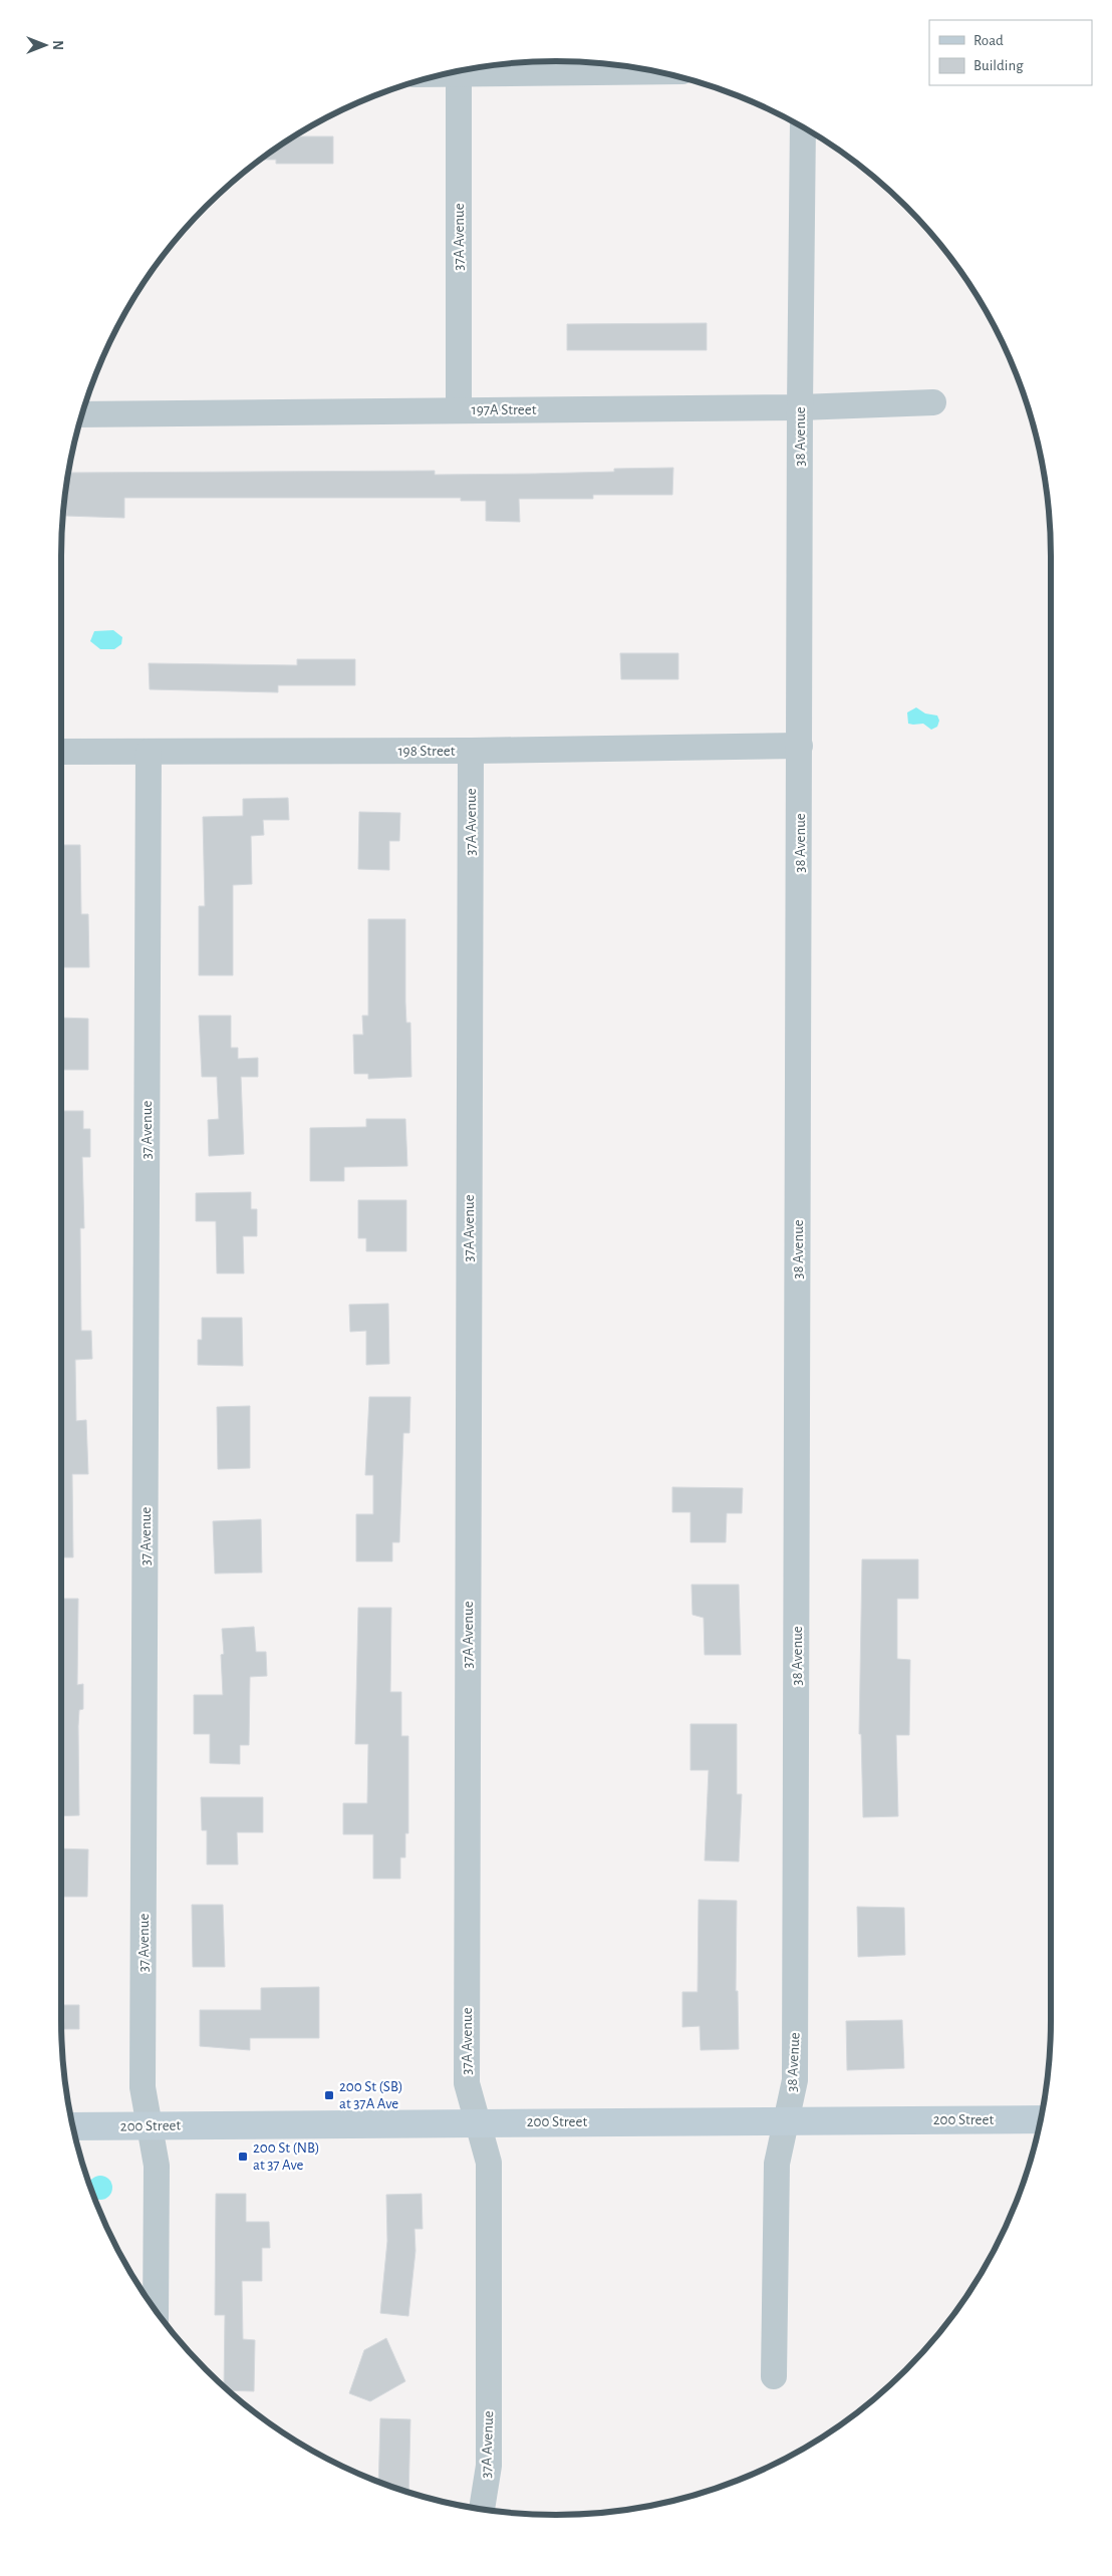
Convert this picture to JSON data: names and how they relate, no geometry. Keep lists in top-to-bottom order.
{
  "streets": {
    "main road": ["200 Street"],
    "street": [
      "37A Avenue",
      "197A Street",
      "38 Avenue",
      "198 Street",
      "37 Avenue"
    ]
  },
  "crossings": [
    ["37A Avenue", "197A Street"],
    ["37A Avenue", "198 Street"],
    ["37A Avenue", "200 Street"],
    ["197A Street", "38 Avenue"],
    ["38 Avenue", "198 Street"],
    ["38 Avenue", "200 Street"],
    ["198 Street", "37 Avenue"],
    ["37 Avenue", "200 Street"]
  ],
  "places": {
    "transit": ["200 St (SB) at 37A Ave", "200 St (NB) at 37 Ave"]
  },
  "legend": ["Road", "Building"],
  "north": "right"
}
